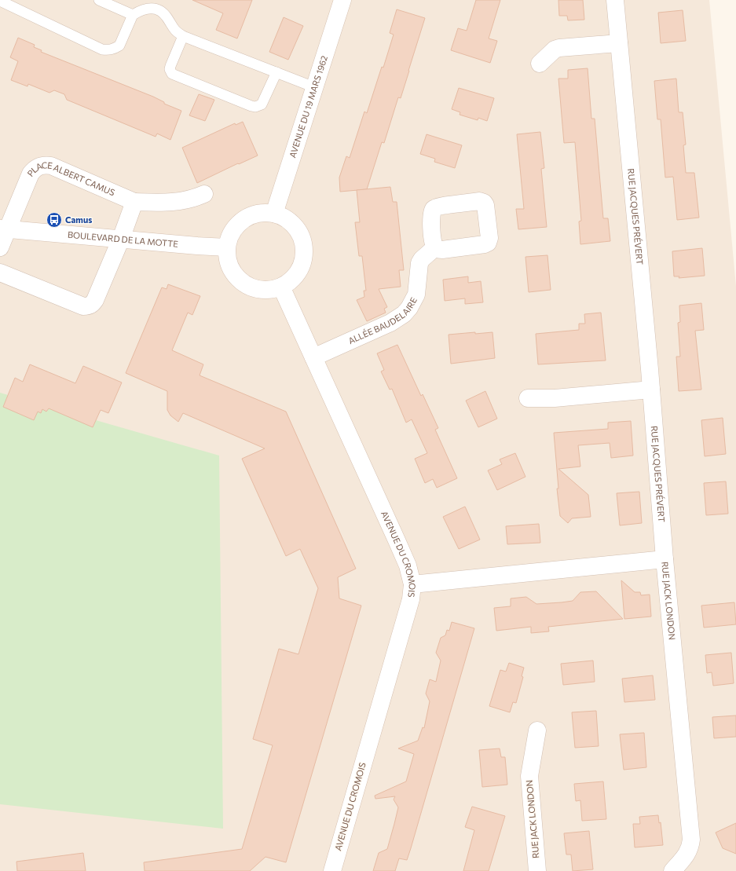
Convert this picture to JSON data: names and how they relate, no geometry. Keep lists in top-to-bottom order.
{
  "streets": {
    "street": [
      "AVENUE DU 19 MARS 1962",
      "PLACE ALBERT CAMUS",
      "RUE JACQUES PRÉVERT",
      "BOULEVARD DE LA MOTTE",
      "ALLÉE BAUDELAIRE",
      "AVENUE DU CROMOIS",
      "RUE JACK LONDON"
    ]
  },
  "crossings": [
    ["AVENUE DU 19 MARS 1962", "BOULEVARD DE LA MOTTE"],
    ["AVENUE DU 19 MARS 1962", "AVENUE DU CROMOIS"],
    ["PLACE ALBERT CAMUS", "BOULEVARD DE LA MOTTE"],
    ["RUE JACQUES PRÉVERT", "RUE JACK LONDON"],
    ["BOULEVARD DE LA MOTTE", "AVENUE DU CROMOIS"],
    ["ALLÉE BAUDELAIRE", "AVENUE DU CROMOIS"],
    ["AVENUE DU CROMOIS", "RUE JACK LONDON"]
  ],
  "places": {
    "bus stop": ["Camus"]
  }
}
